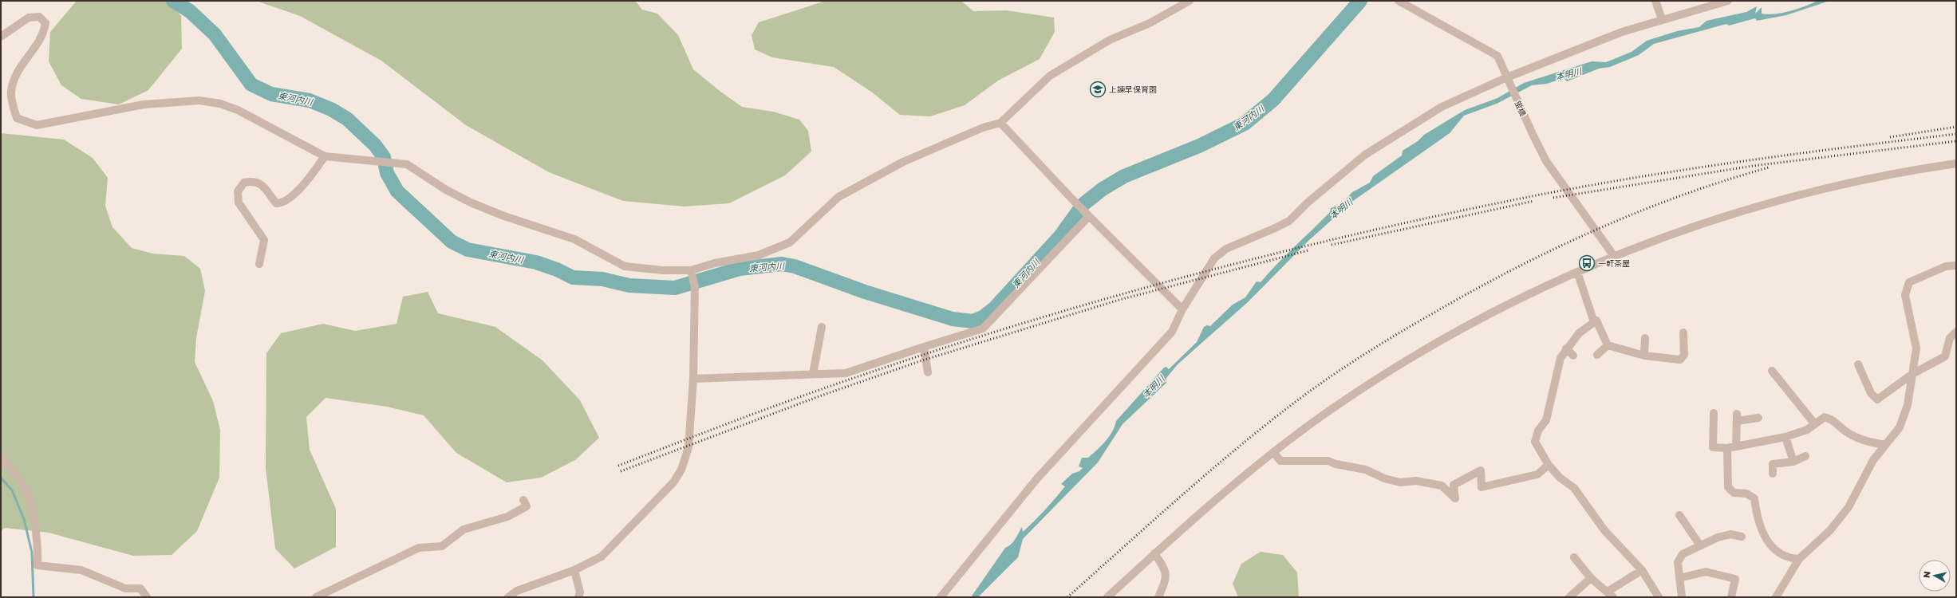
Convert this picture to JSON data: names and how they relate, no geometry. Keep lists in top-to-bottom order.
{
  "streets": {
    "street": ["蛍橋"]
  },
  "water": ["本明川", "東河内川"],
  "places": {
    "school or university": ["上諫早保育園"],
    "bus stop": ["一軒茶屋"]
  },
  "north": "left"
}
